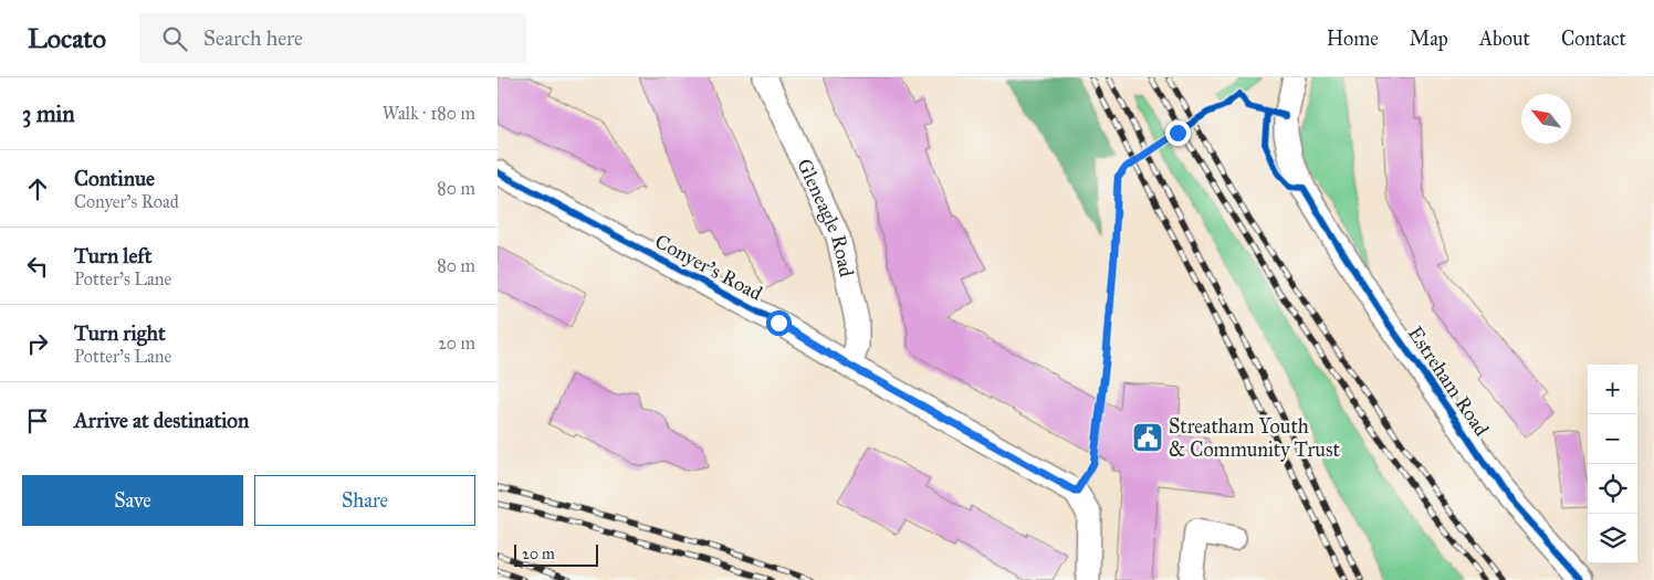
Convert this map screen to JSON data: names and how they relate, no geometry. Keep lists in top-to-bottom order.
{
  "streets": {
    "street": ["Gleneagle Road", "Conyer's Road", "Estreham Road"]
  },
  "crossings": [
    ["Gleneagle Road", "Conyer's Road"]
  ],
  "places": {
    "public building": ["Streatham Youth & Community Trust"]
  },
  "scale_bar": "20 m",
  "north": "top left",
  "page": {
    "header": "Locato",
    "search": "Search here",
    "nav": [
      "Home",
      "Map",
      "About",
      "Contact"
    ],
    "heading": ["3 min", "Walk · 180 m"],
    "list": [
      ["Continue", "Conyer's Road", "80 m"],
      ["Turn left", "Potter's Lane", "80 m"],
      ["Turn right", "Potter's Lane", "20 m"],
      "Arrive at destination"
    ],
    "map_buttons": ["+", "−"],
    "buttons": ["Save", "Share"],
    "scale": "20 m"
  }
}
